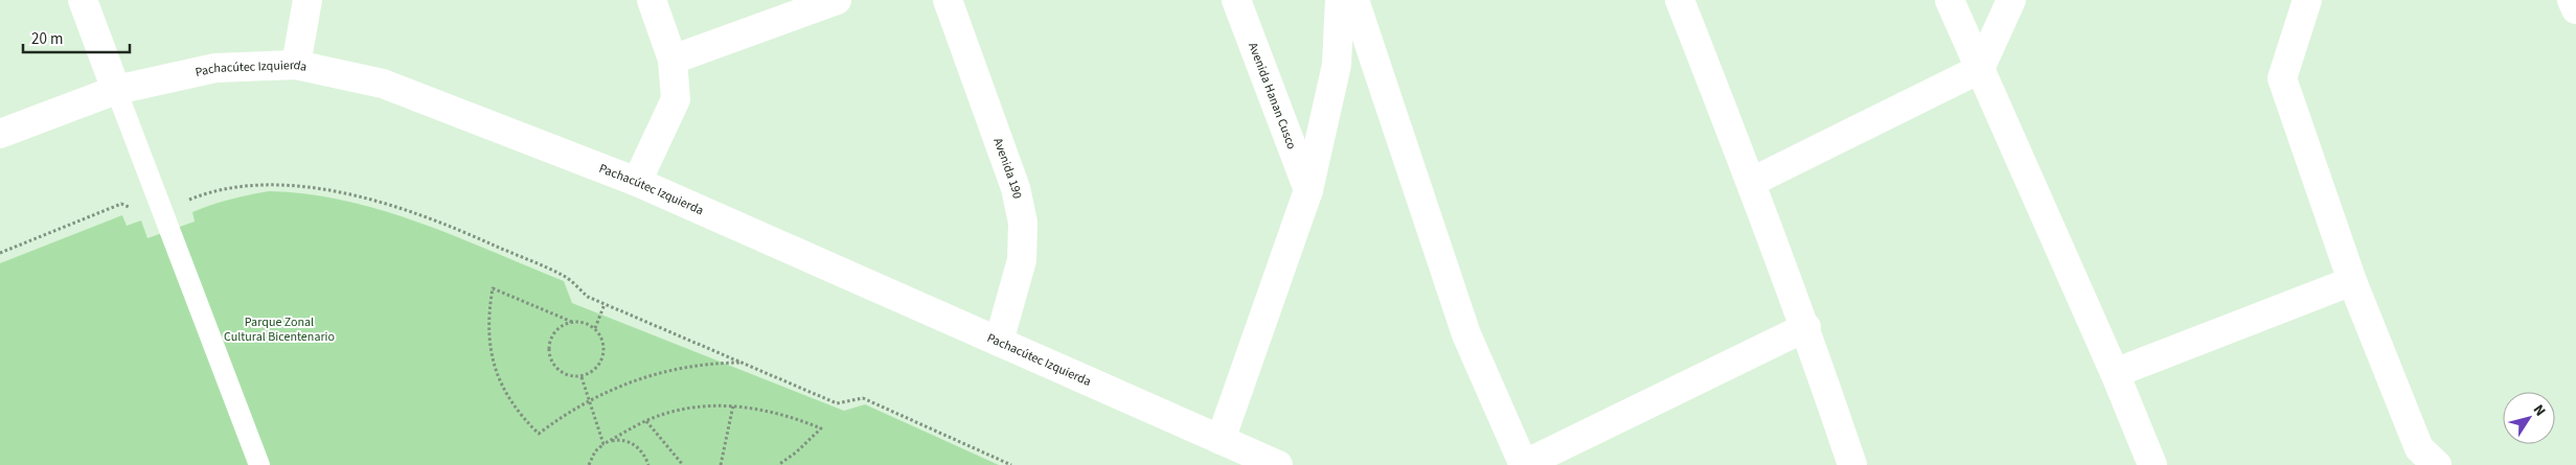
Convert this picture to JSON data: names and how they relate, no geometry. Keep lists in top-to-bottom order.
{
  "streets": {
    "street": ["Pachacútec Izquierda", "Avenida Hanan Cusco", "Avenida 190"]
  },
  "crossings": [
    ["Pachacútec Izquierda", "Avenida 190"]
  ],
  "parks": ["Parque Zonal Cultural Bicentenario"],
  "scale_bar": "20 m",
  "north": "top right"
}
